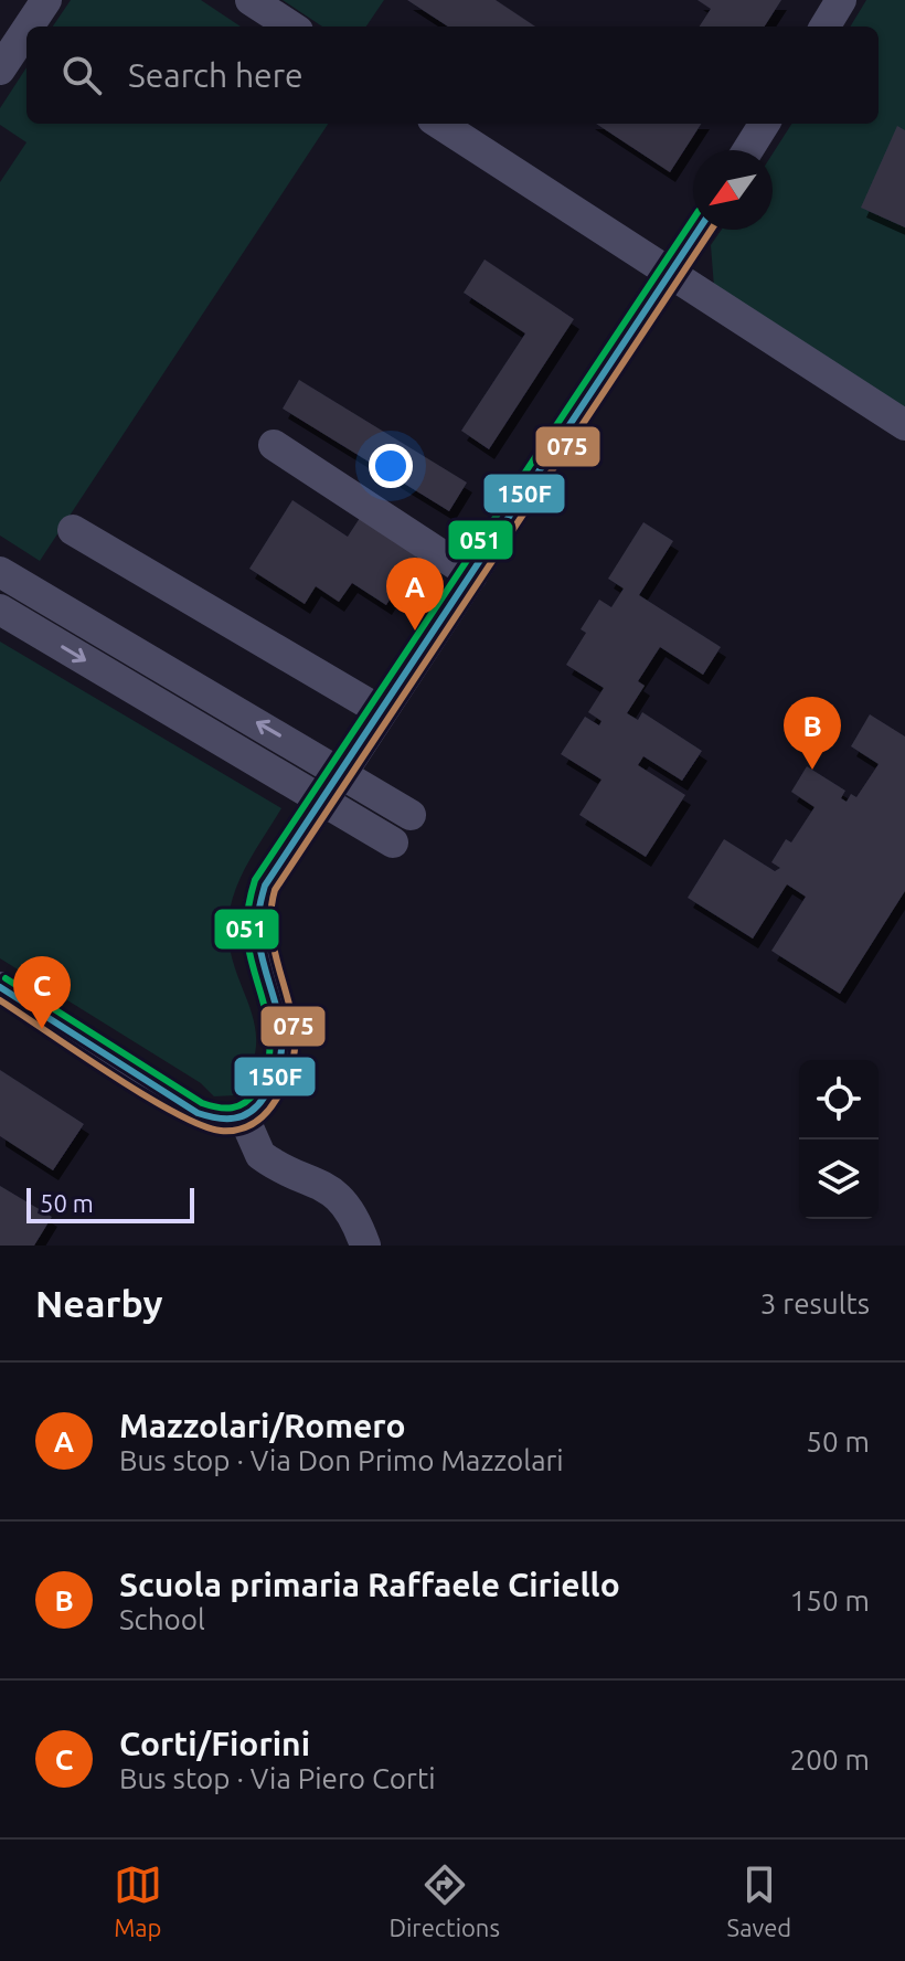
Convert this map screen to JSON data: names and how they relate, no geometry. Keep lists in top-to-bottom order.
{
  "lines": ["transit line 051", "transit line 150F", "transit line 075"],
  "scale_bar": "50 m",
  "north": "bottom left",
  "page": {
    "search": "Search here",
    "pins": ["A", "B", "C"],
    "scale": "50 m",
    "heading": ["Nearby", "3 results"],
    "list": [
      {
        "mark": "A",
        "name": "Mazzolari/Romero",
        "note": "Bus stop · Via Don Primo Mazzolari",
        "value": "50 m"
      },
      {
        "mark": "B",
        "name": "Scuola primaria Raffaele Ciriello",
        "note": "School",
        "value": "150 m"
      },
      {
        "mark": "C",
        "name": "Corti/Fiorini",
        "note": "Bus stop · Via Piero Corti",
        "value": "200 m"
      }
    ],
    "nav": ["Map", "Directions", "Saved"]
  }
}
